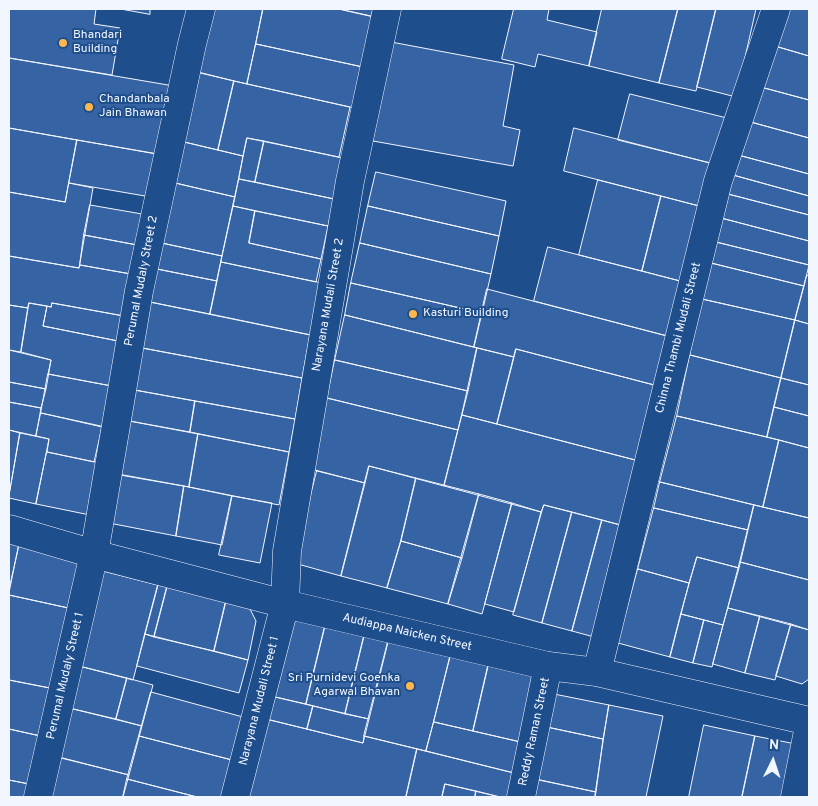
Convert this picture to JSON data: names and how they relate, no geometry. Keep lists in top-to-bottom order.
{
  "streets": {
    "street": [
      "Perumal Mudaly Street 2",
      "Narayana Mudali Street 2",
      "Chinna Thambi Mudali Street",
      "Audiappa Naicken Street",
      "Perumal Mudaly Street 1",
      "Narayana Mudali Street 1",
      "Reddy Raman Street"
    ]
  },
  "crossings": [
    ["Perumal Mudaly Street 2", "Audiappa Naicken Street"],
    ["Perumal Mudaly Street 2", "Perumal Mudaly Street 1"],
    ["Narayana Mudali Street 2", "Audiappa Naicken Street"],
    ["Narayana Mudali Street 2", "Narayana Mudali Street 1"],
    ["Chinna Thambi Mudali Street", "Audiappa Naicken Street"],
    ["Audiappa Naicken Street", "Perumal Mudaly Street 1"],
    ["Audiappa Naicken Street", "Narayana Mudali Street 1"],
    ["Audiappa Naicken Street", "Reddy Raman Street"]
  ],
  "places": [
    "Bhandari Building",
    "Chandanbala Jain Bhawan",
    "Kasturi Building",
    "Sri Purnidevi Goenka Agarwal Bhavan"
  ],
  "north": "top"
}
